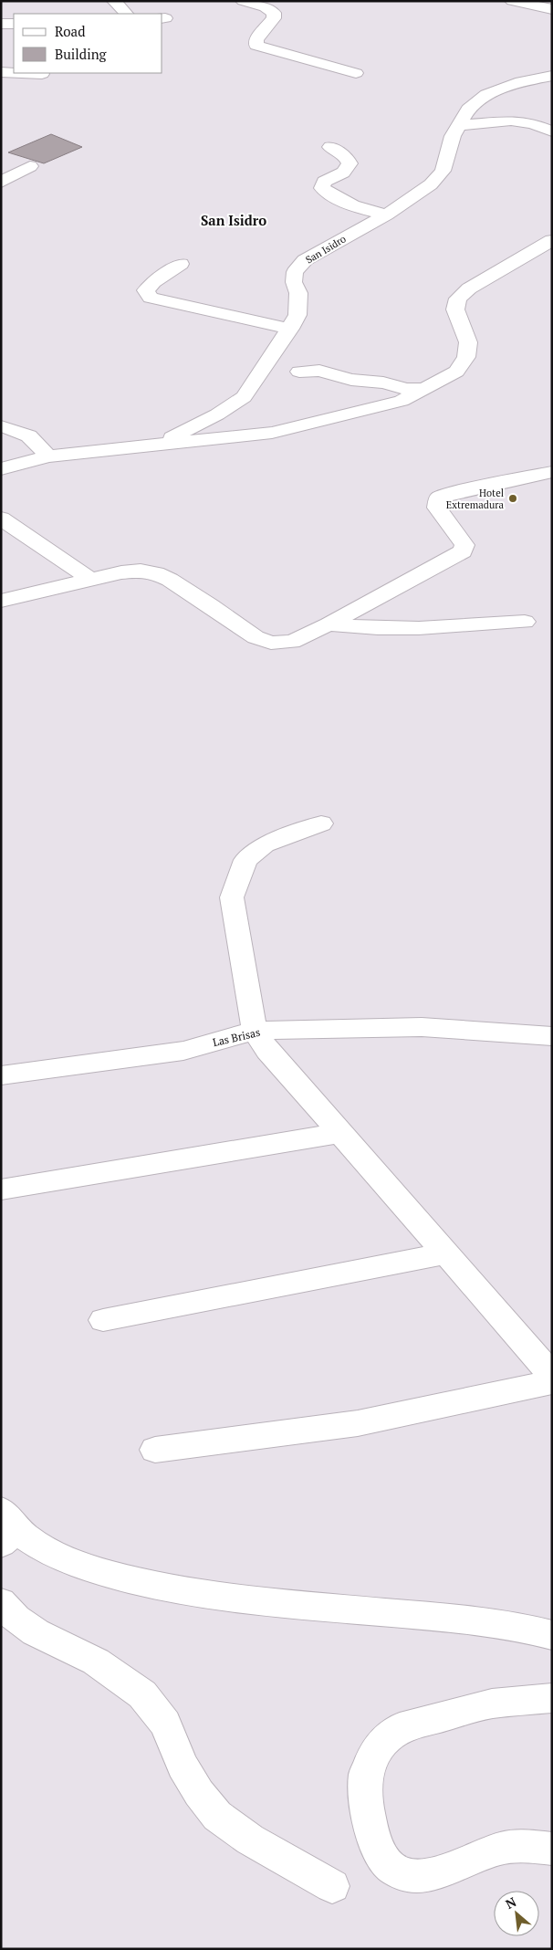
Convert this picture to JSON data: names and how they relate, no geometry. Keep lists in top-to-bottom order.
{
  "streets": {
    "street": ["San Isidro", "Las Brisas"]
  },
  "districts": ["San Isidro"],
  "places": ["Hotel Extremadura"],
  "legend": ["Road", "Building"],
  "north": "top left"
}
